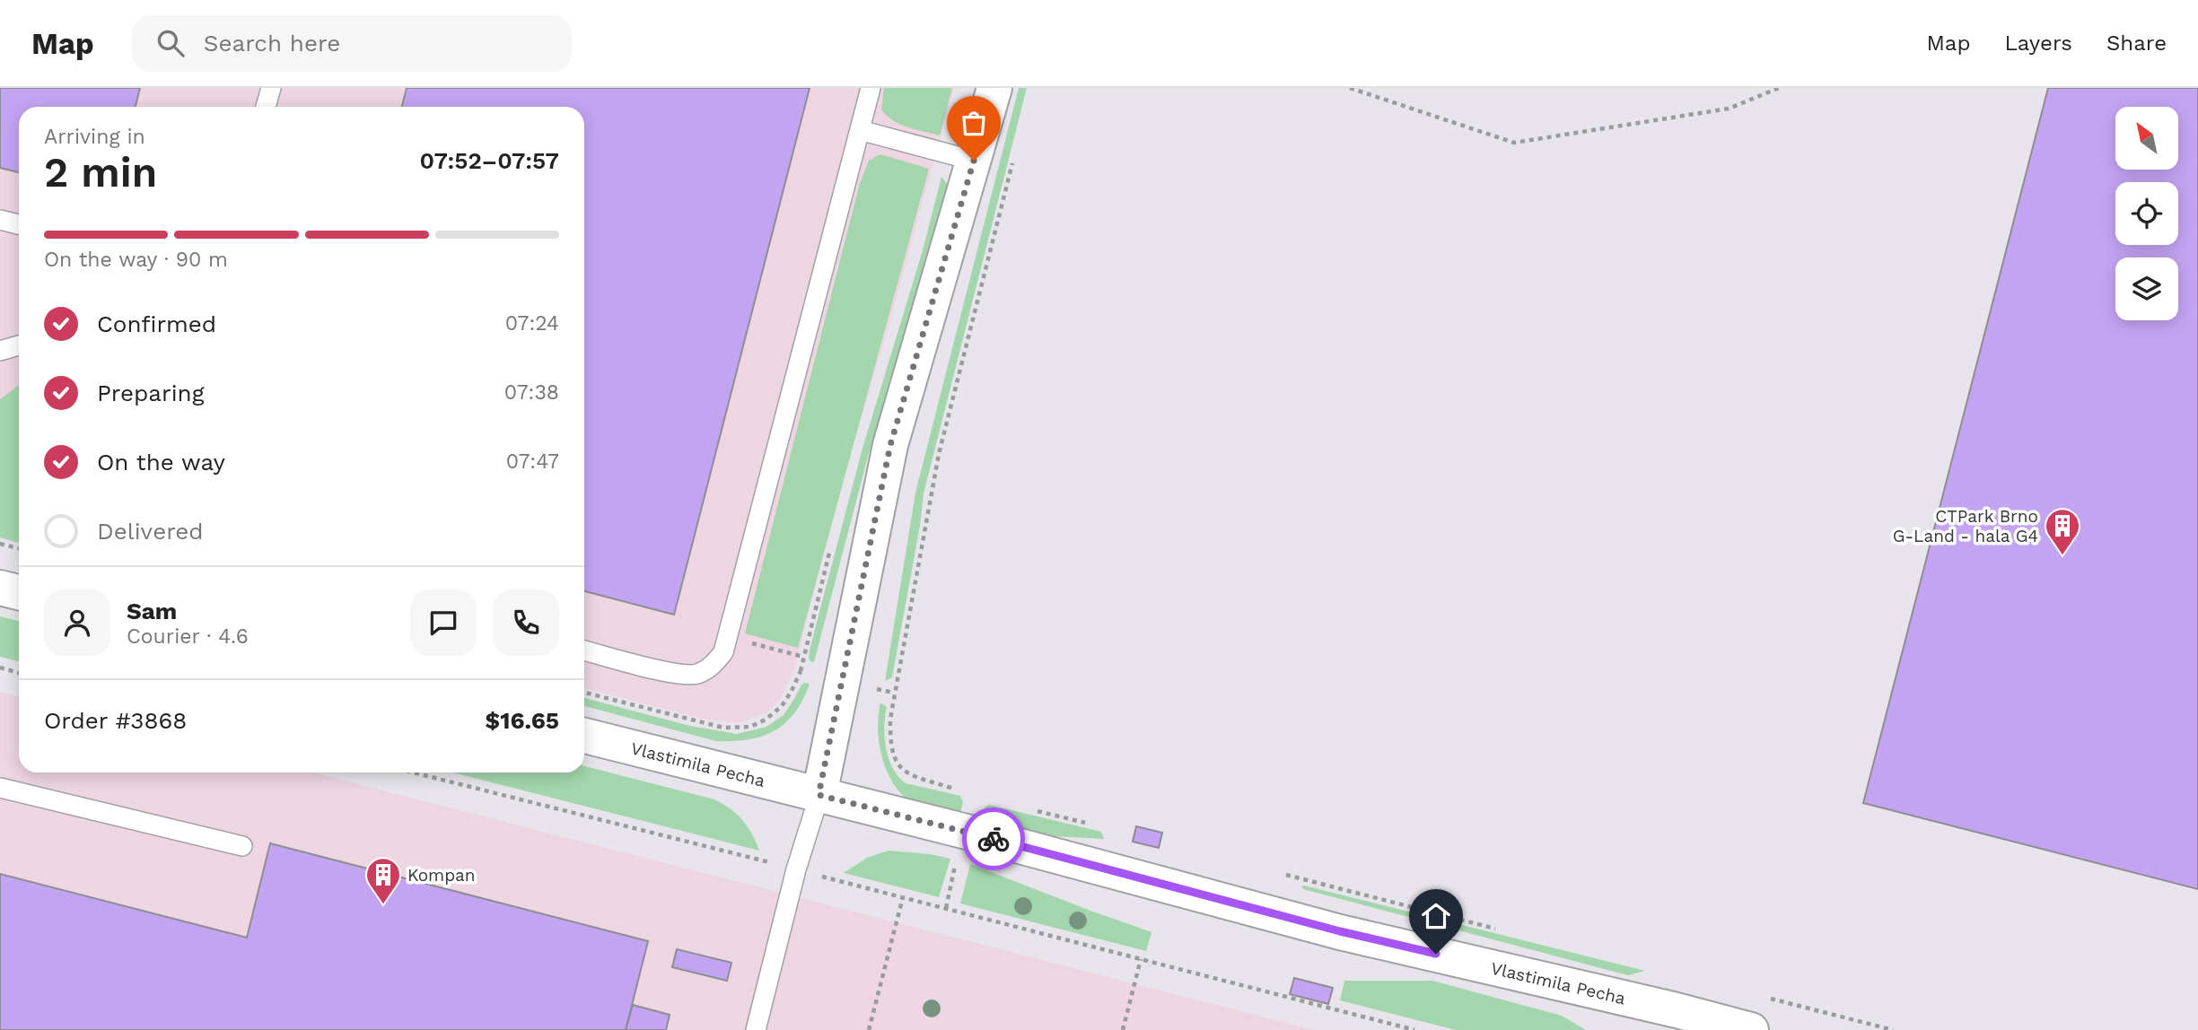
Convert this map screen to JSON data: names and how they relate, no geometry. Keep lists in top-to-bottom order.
{
  "streets": {
    "street": ["Vlastimila Pecha"]
  },
  "places": {
    "building": ["CTPark Brno G-Land - hala G4", "Kompan"]
  },
  "north": "top left",
  "page": {
    "header": "Map",
    "search": "Search here",
    "nav": ["Map", "Layers", "Share"],
    "heading": ["2 min", "Arriving in", "07:52–07:57"],
    "panel": [
      "Sam",
      "Courier · 4.6",
      "Order #3868",
      "$16.65"
    ],
    "bar": "On the way · 90 m",
    "list": [
      ["Confirmed", "07:24"],
      ["Preparing", "07:38"],
      ["On the way", "07:47"],
      "Delivered"
    ]
  }
}
